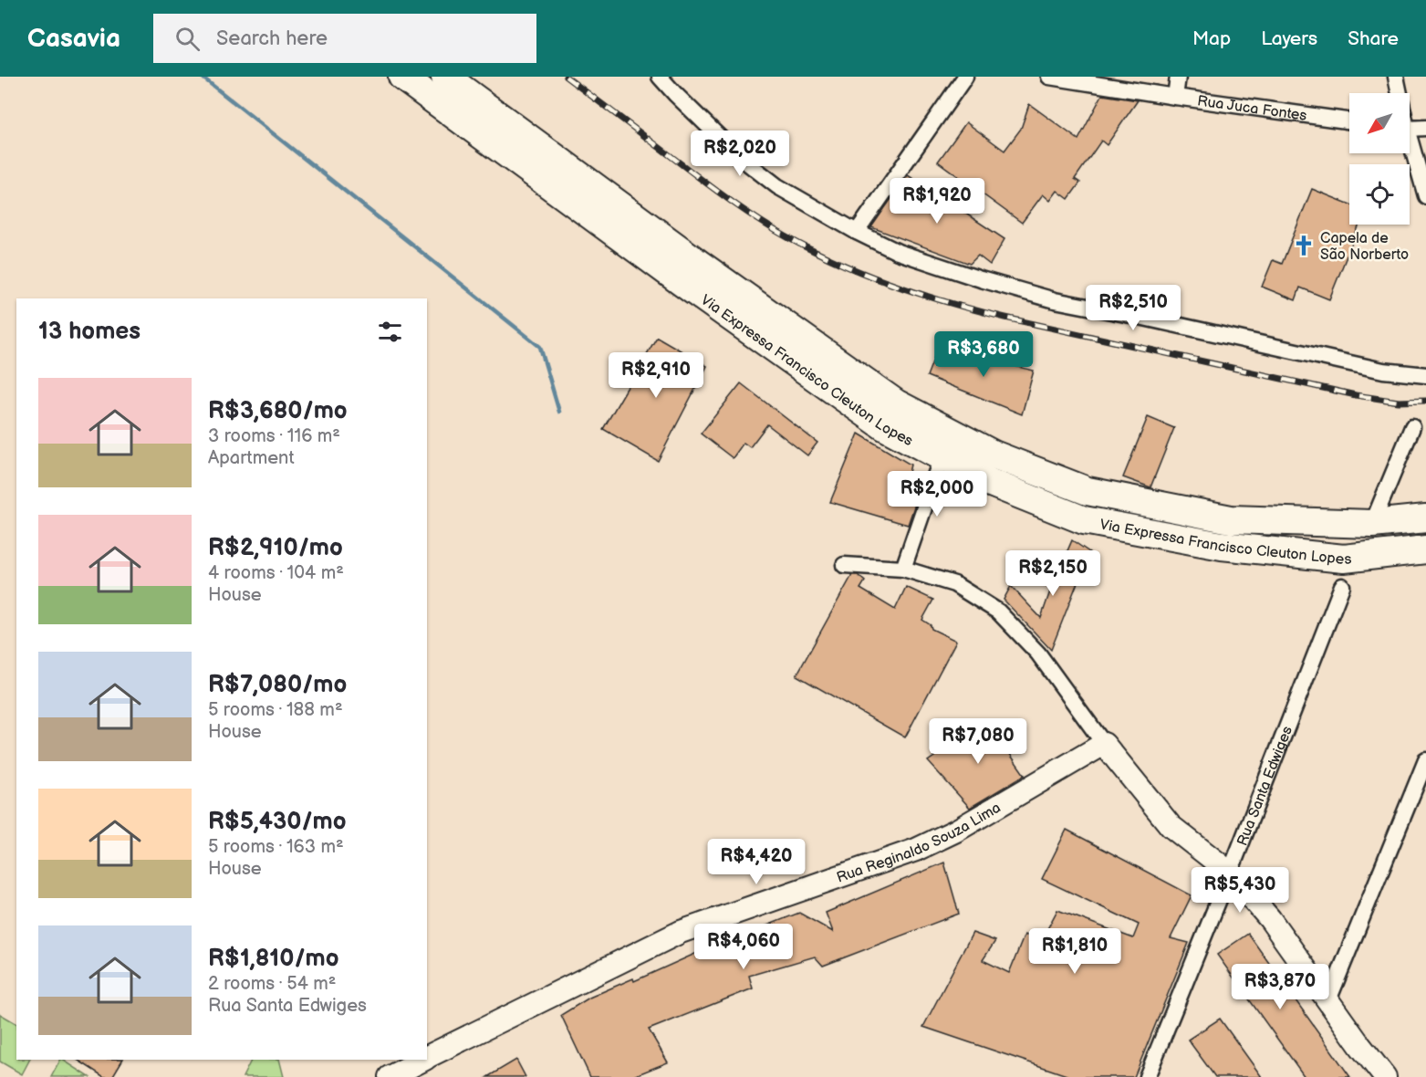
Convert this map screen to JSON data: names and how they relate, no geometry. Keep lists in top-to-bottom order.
{
  "streets": {
    "highway": ["Via Expressa Francisco Cleuton Lopes"],
    "street": ["Rua Juca Fontes", "Rua Santa Edwiges", "Rua Reginaldo Souza Lima"]
  },
  "places": {
    "church": ["Capela de São Norberto"]
  },
  "north": "bottom left",
  "page": {
    "header": "Casavia",
    "search": "Search here",
    "nav": ["Map", "Layers", "Share"],
    "price": [
      "R$2,020",
      "R$1,920",
      "R$2,510",
      "R$3,680",
      "R$2,910",
      "R$2,000",
      "R$2,150",
      "R$7,080",
      "R$4,420",
      "R$5,430",
      "R$4,060",
      "R$1,810",
      "R$3,870"
    ],
    "heading": "13 homes",
    "list": [
      {
        "name": "R$3,680/mo",
        "note": "3 rooms · 116 m² · Apartment"
      },
      {
        "name": "R$2,910/mo",
        "note": "4 rooms · 104 m² · House"
      },
      {
        "name": "R$7,080/mo",
        "note": "5 rooms · 188 m² · House"
      },
      {
        "name": "R$5,430/mo",
        "note": "5 rooms · 163 m² · House"
      },
      {
        "name": "R$1,810/mo",
        "note": "2 rooms · 54 m² · Rua Santa Edwiges"
      }
    ]
  }
}
